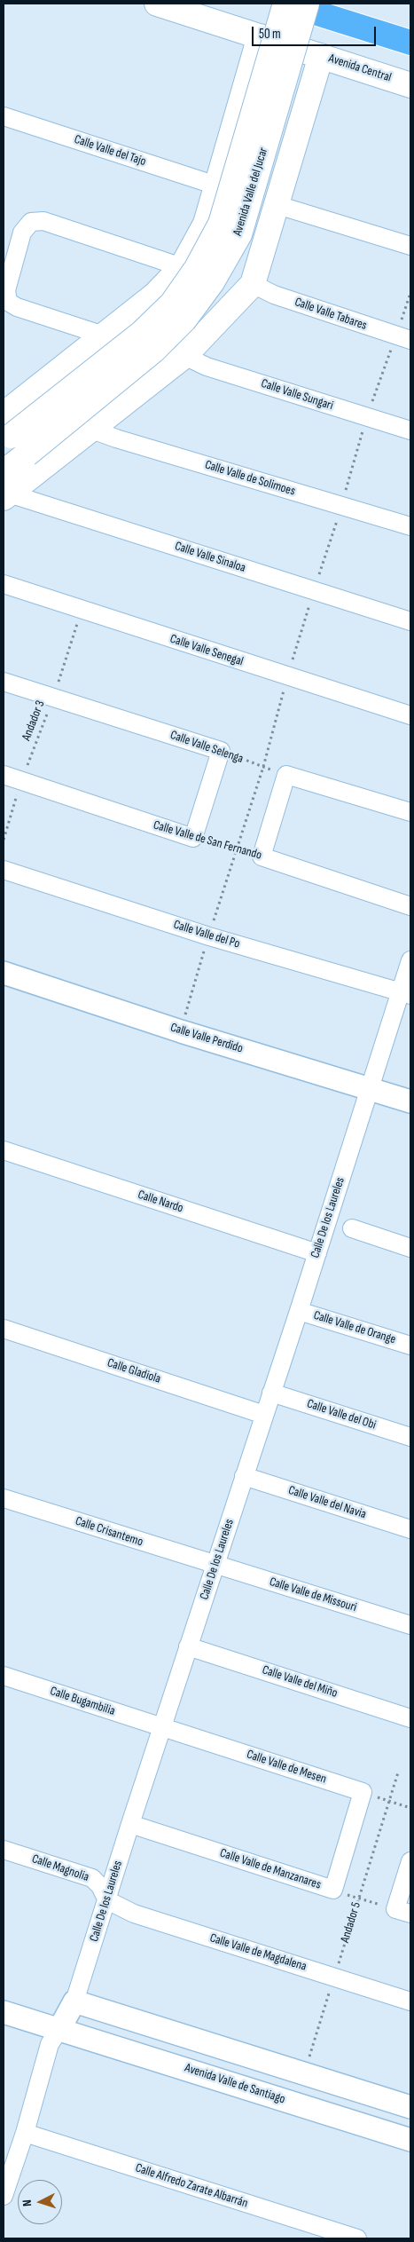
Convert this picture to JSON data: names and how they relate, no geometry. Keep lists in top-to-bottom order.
{
  "streets": {
    "main road": ["Avenida Central", "Avenida Valle del Jucar"],
    "street": [
      "Calle Valle del Tajo",
      "Calle Valle Tabares",
      "Calle Valle Sungari",
      "Calle Valle de Solimoes",
      "Calle Valle Sinaloa",
      "Calle Valle Senegal",
      "Calle Valle Selenga",
      "Calle Valle de San Fernando",
      "Calle Valle del Po",
      "Calle Valle Perdido",
      "Calle Nardo",
      "Calle De los Laureles",
      "Calle Valle de Orange",
      "Calle Gladiola",
      "Calle Valle del Obi",
      "Calle Valle del Navia",
      "Calle Crisantemo",
      "Calle Valle de Missouri",
      "Calle Valle del Miño",
      "Calle Bugambilia",
      "Calle Valle de Mesen",
      "Calle Magnolia",
      "Calle Valle de Manzanares",
      "Calle Valle de Magdalena",
      "Avenida Valle de Santiago",
      "Calle Alfredo Zarate Albarrán"
    ],
    "path": ["Andador 3", "Andador 5"]
  },
  "crossings": [
    ["Avenida Central", "Avenida Valle del Jucar"],
    ["Calle Valle del Tajo", "Avenida Valle del Jucar"],
    ["Avenida Valle del Jucar", "Calle Valle Sinaloa"],
    ["Calle Valle Senegal", "Andador 3"],
    ["Andador 3", "Calle Valle Selenga"],
    ["Andador 3", "Calle Valle de San Fernando"],
    ["Calle Valle del Po", "Calle De los Laureles"],
    ["Calle Valle Perdido", "Calle De los Laureles"],
    ["Calle Nardo", "Calle De los Laureles"],
    ["Calle De los Laureles", "Calle Valle de Orange"],
    ["Calle De los Laureles", "Calle Gladiola"],
    ["Calle De los Laureles", "Calle Valle del Obi"],
    ["Calle De los Laureles", "Calle Valle del Navia"],
    ["Calle De los Laureles", "Calle Crisantemo"],
    ["Calle De los Laureles", "Calle Valle de Missouri"],
    ["Calle De los Laureles", "Calle Valle del Miño"],
    ["Calle De los Laureles", "Calle Bugambilia"],
    ["Calle De los Laureles", "Calle Valle de Mesen"],
    ["Calle De los Laureles", "Calle Magnolia"],
    ["Calle De los Laureles", "Calle Valle de Manzanares"],
    ["Calle De los Laureles", "Calle Valle de Magdalena"],
    ["Calle De los Laureles", "Avenida Valle de Santiago"],
    ["Calle Crisantemo", "Calle Valle de Missouri"],
    ["Calle Bugambilia", "Calle Valle de Mesen"],
    ["Calle Magnolia", "Calle Valle de Magdalena"],
    ["Calle Valle de Manzanares", "Andador 5"],
    ["Andador 5", "Calle Valle de Magdalena"]
  ],
  "scale_bar": "50 m",
  "north": "left"
}
